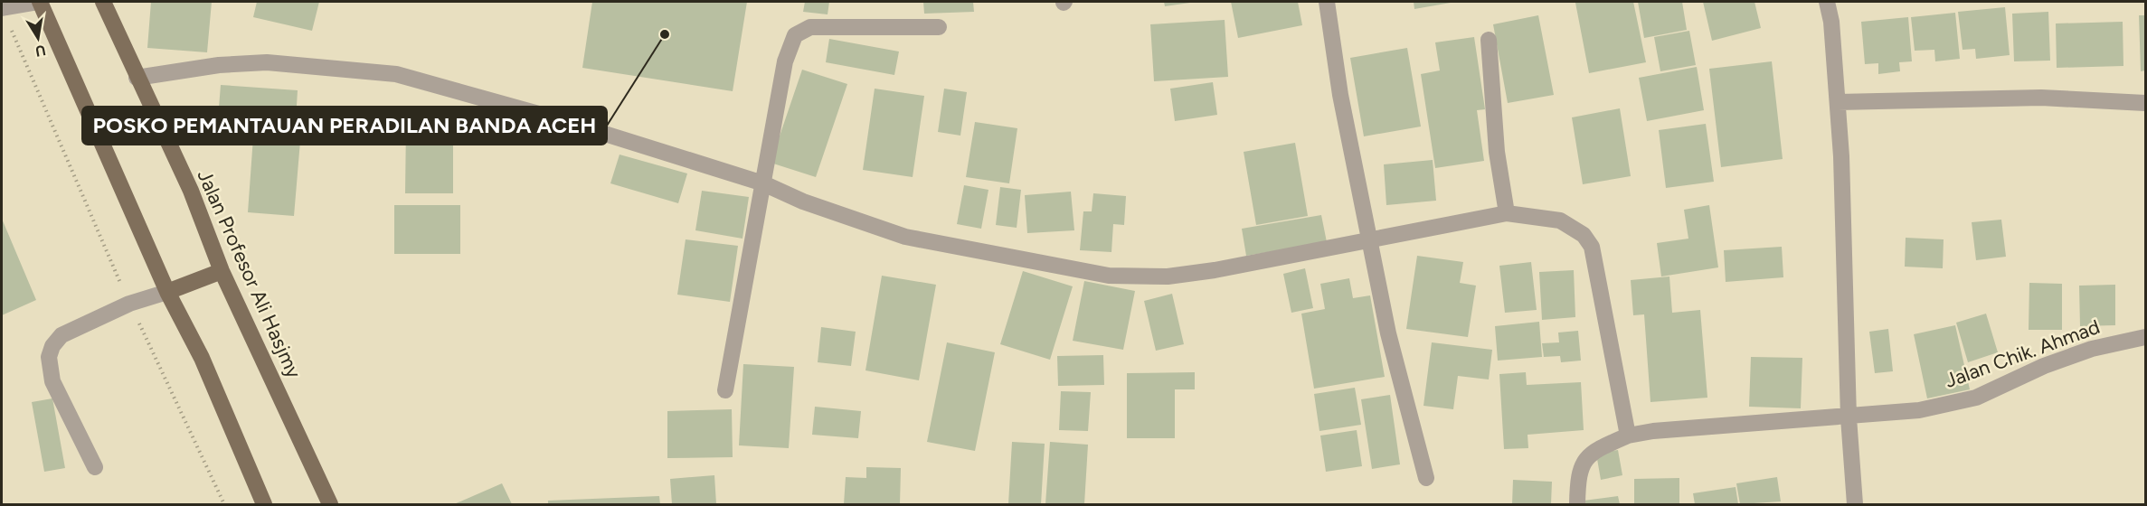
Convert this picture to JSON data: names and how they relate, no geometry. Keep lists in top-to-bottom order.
{
  "streets": {
    "main road": ["Jalan Profesor Ali Hasjmy"],
    "street": ["Jalan Chik. Ahmad"]
  },
  "places": ["POSKO PEMANTAUAN PERADILAN BANDA ACEH"],
  "north": "bottom"
}
